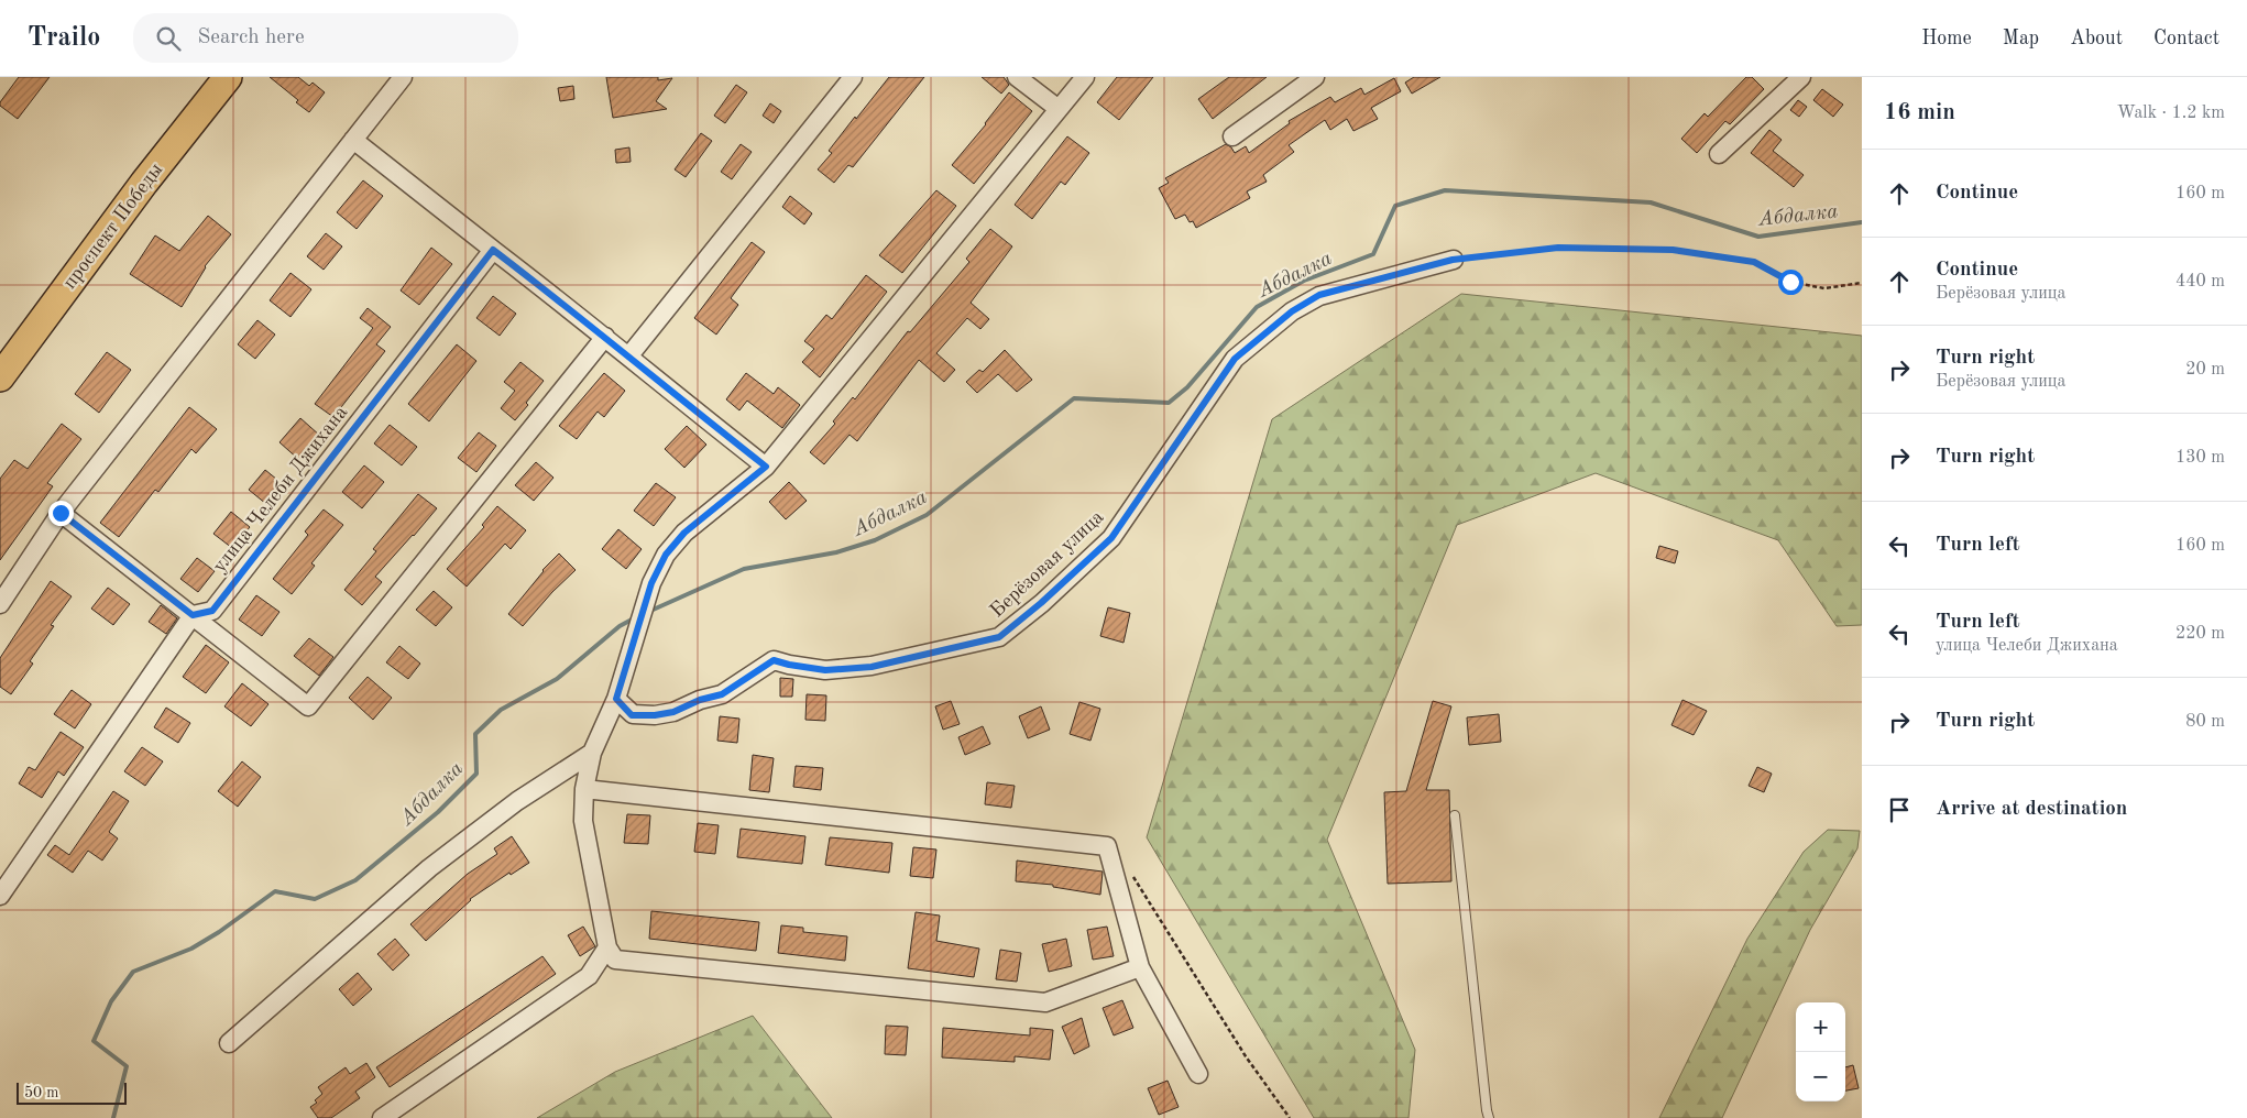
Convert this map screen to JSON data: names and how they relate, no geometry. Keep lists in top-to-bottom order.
{
  "streets": {
    "main road": ["проспект Победы"],
    "street": ["улица Челеби Джихана", "Берёзовая улица"]
  },
  "water": ["Абдалка"],
  "scale_bar": "50 m",
  "page": {
    "header": "Trailo",
    "search": "Search here",
    "nav": [
      "Home",
      "Map",
      "About",
      "Contact"
    ],
    "heading": ["16 min", "Walk · 1.2 km"],
    "list": [
      ["Continue", "160 m"],
      ["Continue", "Берёзовая улица", "440 m"],
      ["Turn right", "Берёзовая улица", "20 m"],
      ["Turn right", "130 m"],
      ["Turn left", "160 m"],
      ["Turn left", "улица Челеби Джихана", "220 m"],
      ["Turn right", "80 m"],
      "Arrive at destination"
    ],
    "map_buttons": ["+", "−"],
    "scale": "50 m"
  }
}
